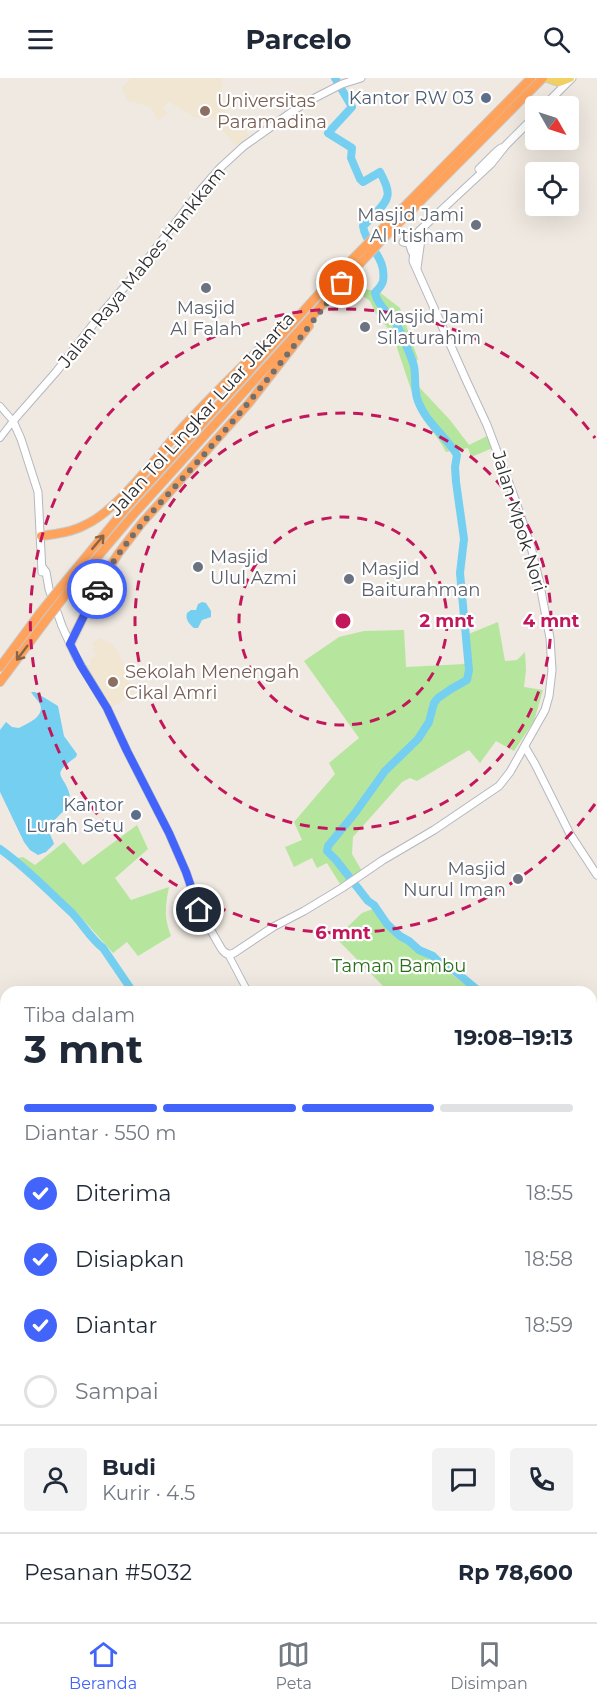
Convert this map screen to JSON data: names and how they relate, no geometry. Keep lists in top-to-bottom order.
{
  "streets": {
    "highway": ["Jalan Tol Lingkar Luar Jakarta"],
    "main road": ["Jalan Raya Mabes Hankkam", "Jalan Mpok Nori"]
  },
  "parks": ["Taman Bambu"],
  "places": [
    "Kantor RW 03",
    "Universitas Paramadina",
    "Masjid Jami Al I'tisham",
    "Masjid Al Falah",
    "Masjid Jami Silaturahim",
    "Masjid Ulul Azmi",
    "Masjid Baiturahman",
    "Sekolah Menengah Cikal Amri",
    "Kantor Lurah Setu",
    "Masjid Nurul Iman"
  ],
  "north": "bottom right",
  "page": {
    "header": "Parcelo",
    "heading": ["3 mnt", "Tiba dalam", "19:08–19:13"],
    "panel": [
      "Budi",
      "Kurir · 4.5",
      "Pesanan #5032",
      "Rp 78,600"
    ],
    "bar": "Diantar · 550 m",
    "list": [
      ["Diterima", "18:55"],
      ["Disiapkan", "18:58"],
      ["Diantar", "18:59"],
      "Sampai"
    ],
    "tabs": ["Beranda", "Peta", "Disimpan"]
  },
  "rings": ["2 mnt", "4 mnt", "6 mnt"]
}
